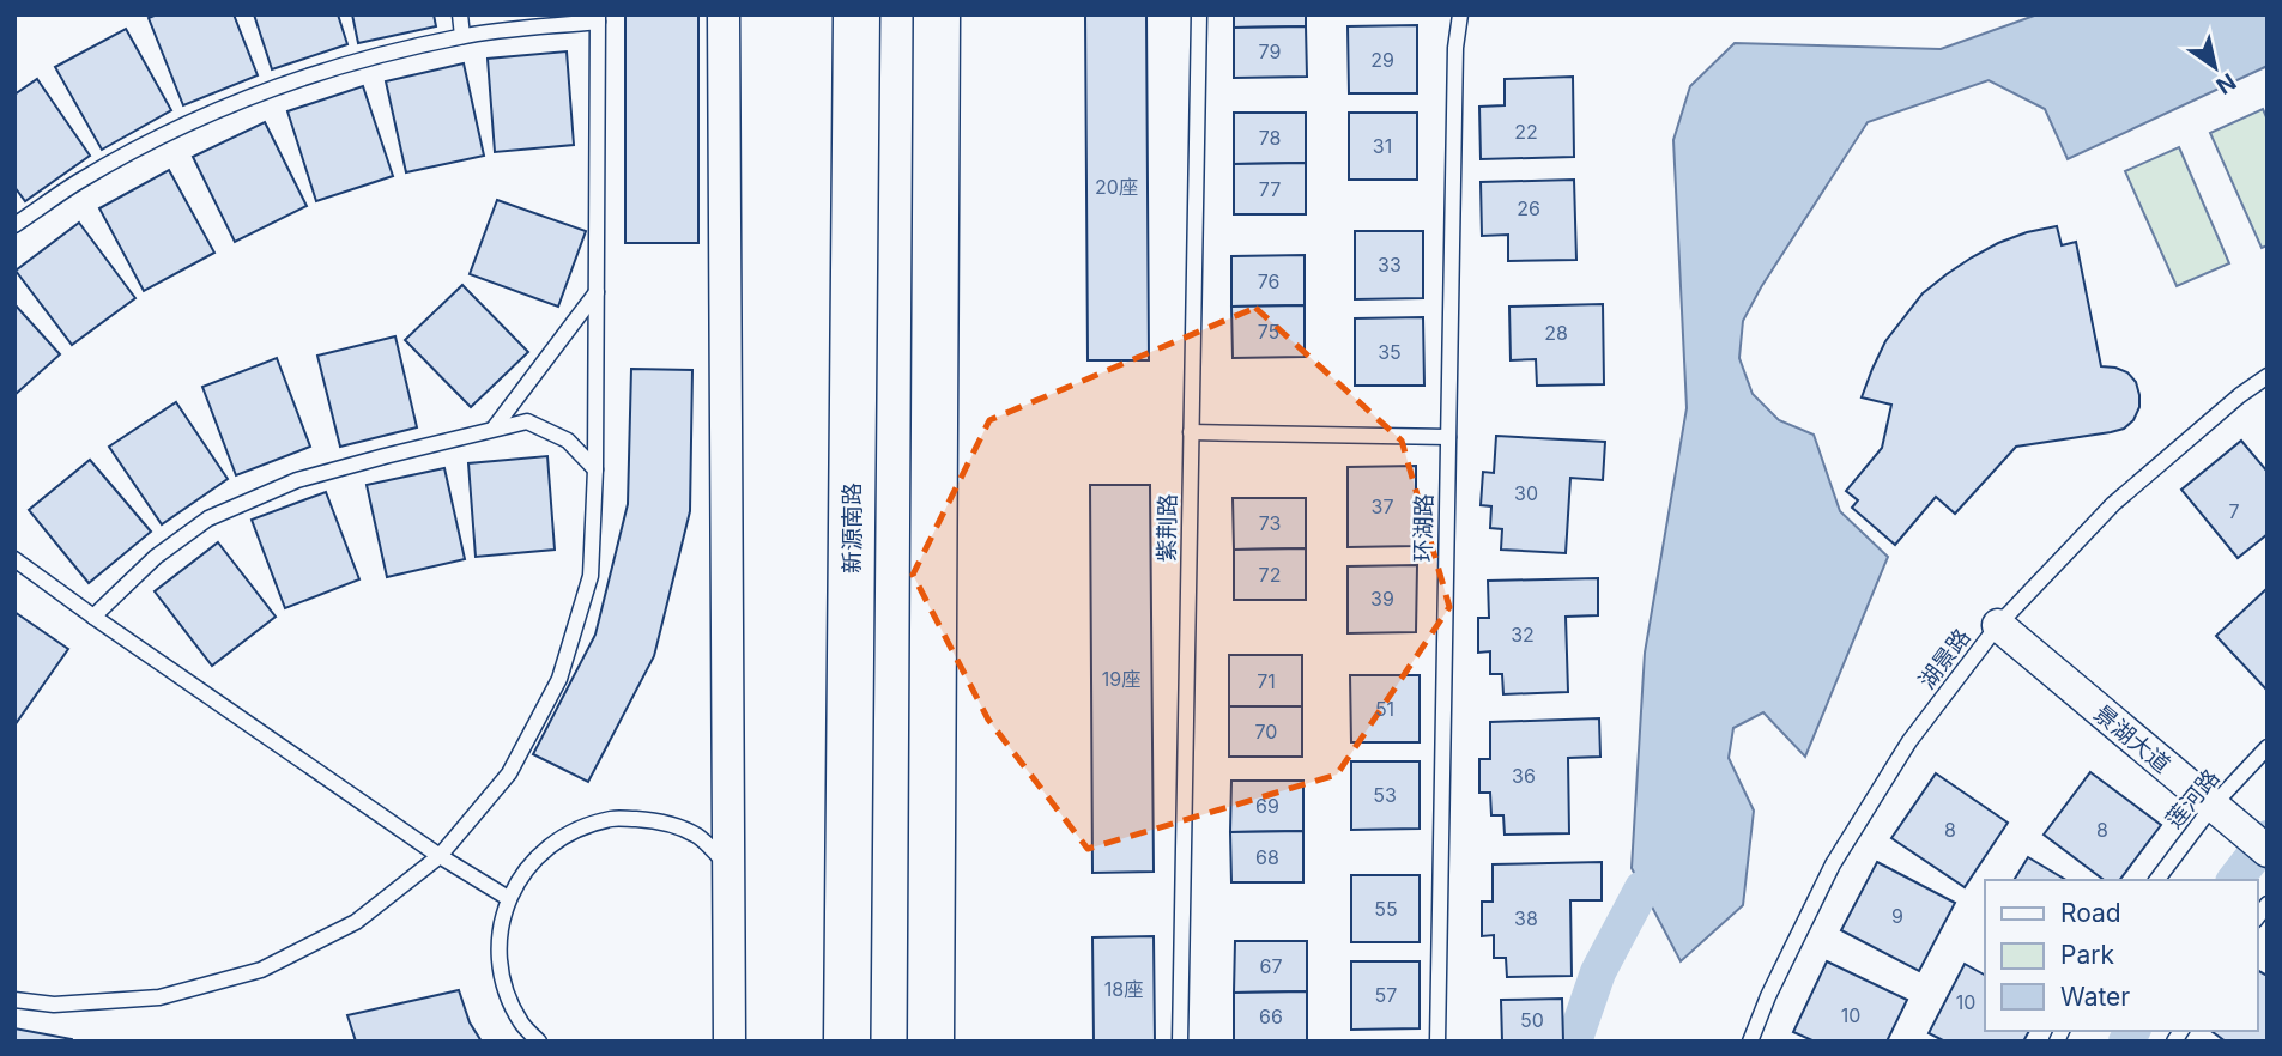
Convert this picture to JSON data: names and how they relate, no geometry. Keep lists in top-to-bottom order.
{
  "streets": {
    "main road": ["新源南路"],
    "street": ["景湖大道"],
    "lane": [
      "紫荆路",
      "环湖路",
      "湖景路",
      "莲河路"
    ]
  },
  "crossings": [
    ["湖景路", "景湖大道"],
    ["景湖大道", "莲河路"]
  ],
  "house_numbers": [
    "79",
    "29",
    "22",
    "78",
    "31",
    "20座",
    "77",
    "26",
    "33",
    "76",
    "75",
    "28",
    "35",
    "30",
    "37",
    "7",
    "73",
    "72",
    "39",
    "32",
    "19座",
    "71",
    "51",
    "70",
    "36",
    "53",
    "69",
    "8",
    "8",
    "68",
    "55",
    "9",
    "38",
    "67",
    "18座",
    "57",
    "10",
    "10",
    "66",
    "50"
  ],
  "legend": ["Road", "Park", "Water"],
  "north": "bottom right"
}
